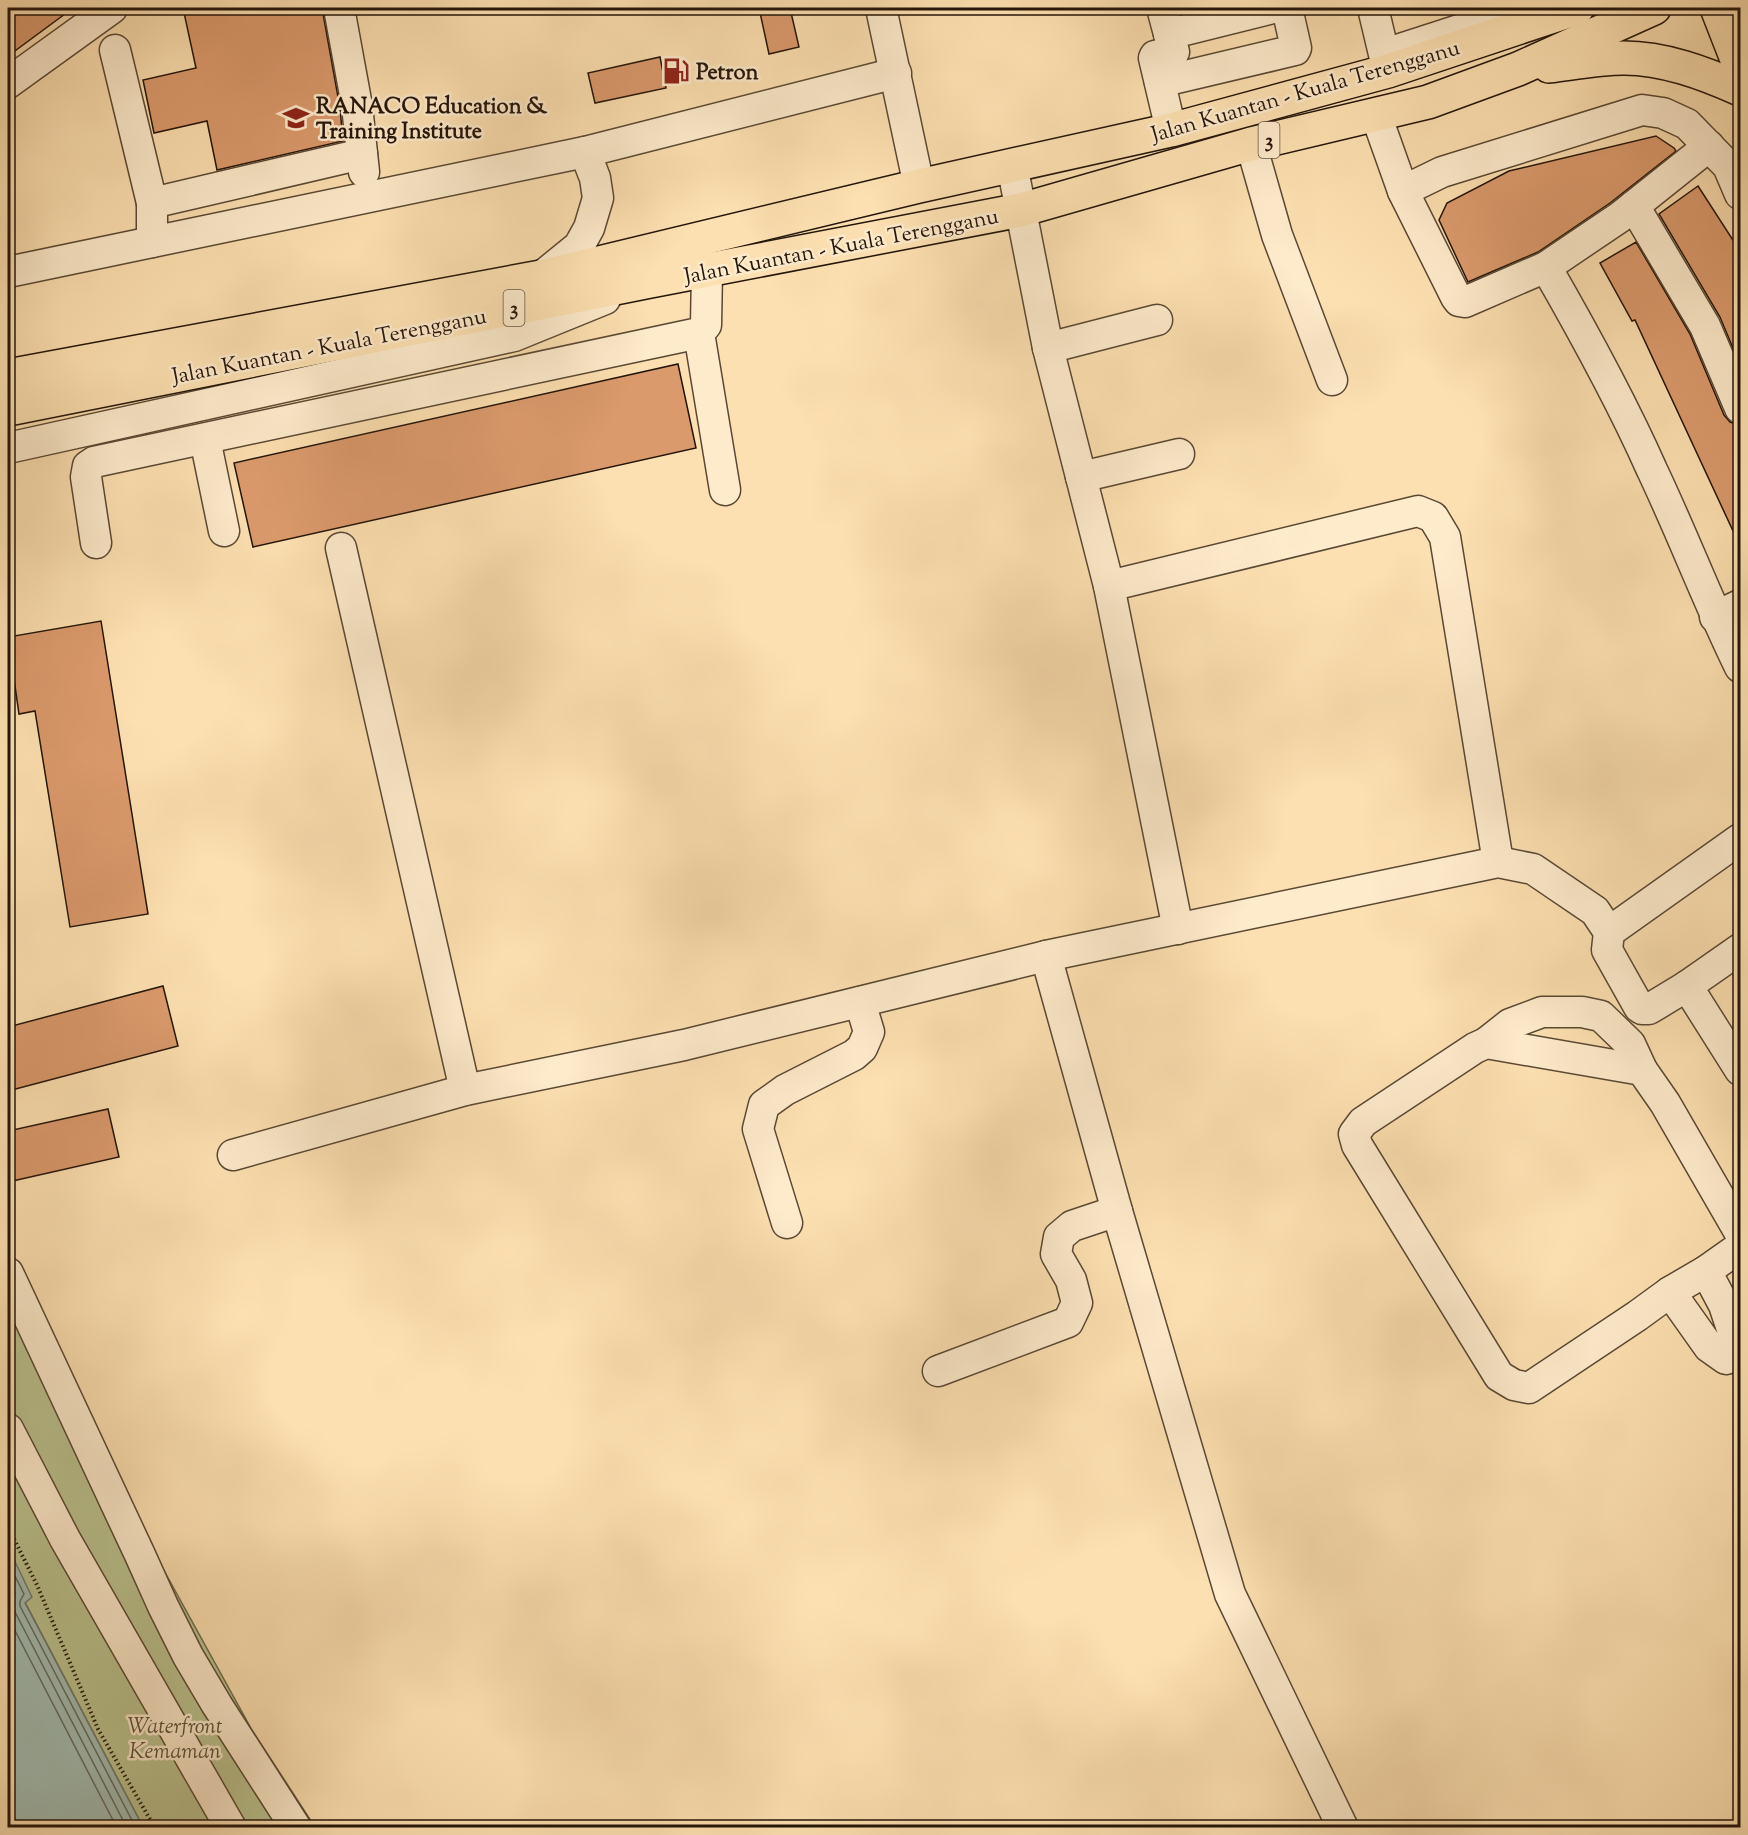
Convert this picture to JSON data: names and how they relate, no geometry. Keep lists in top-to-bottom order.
{
  "streets": {
    "main road": ["Jalan Kuantan - Kuala Terengganu", "3"]
  },
  "parks": ["Waterfront Kemaman"],
  "places": {
    "fuel station": ["Petron"],
    "school or university": ["RANACO Education & Training Institute"]
  }
}
